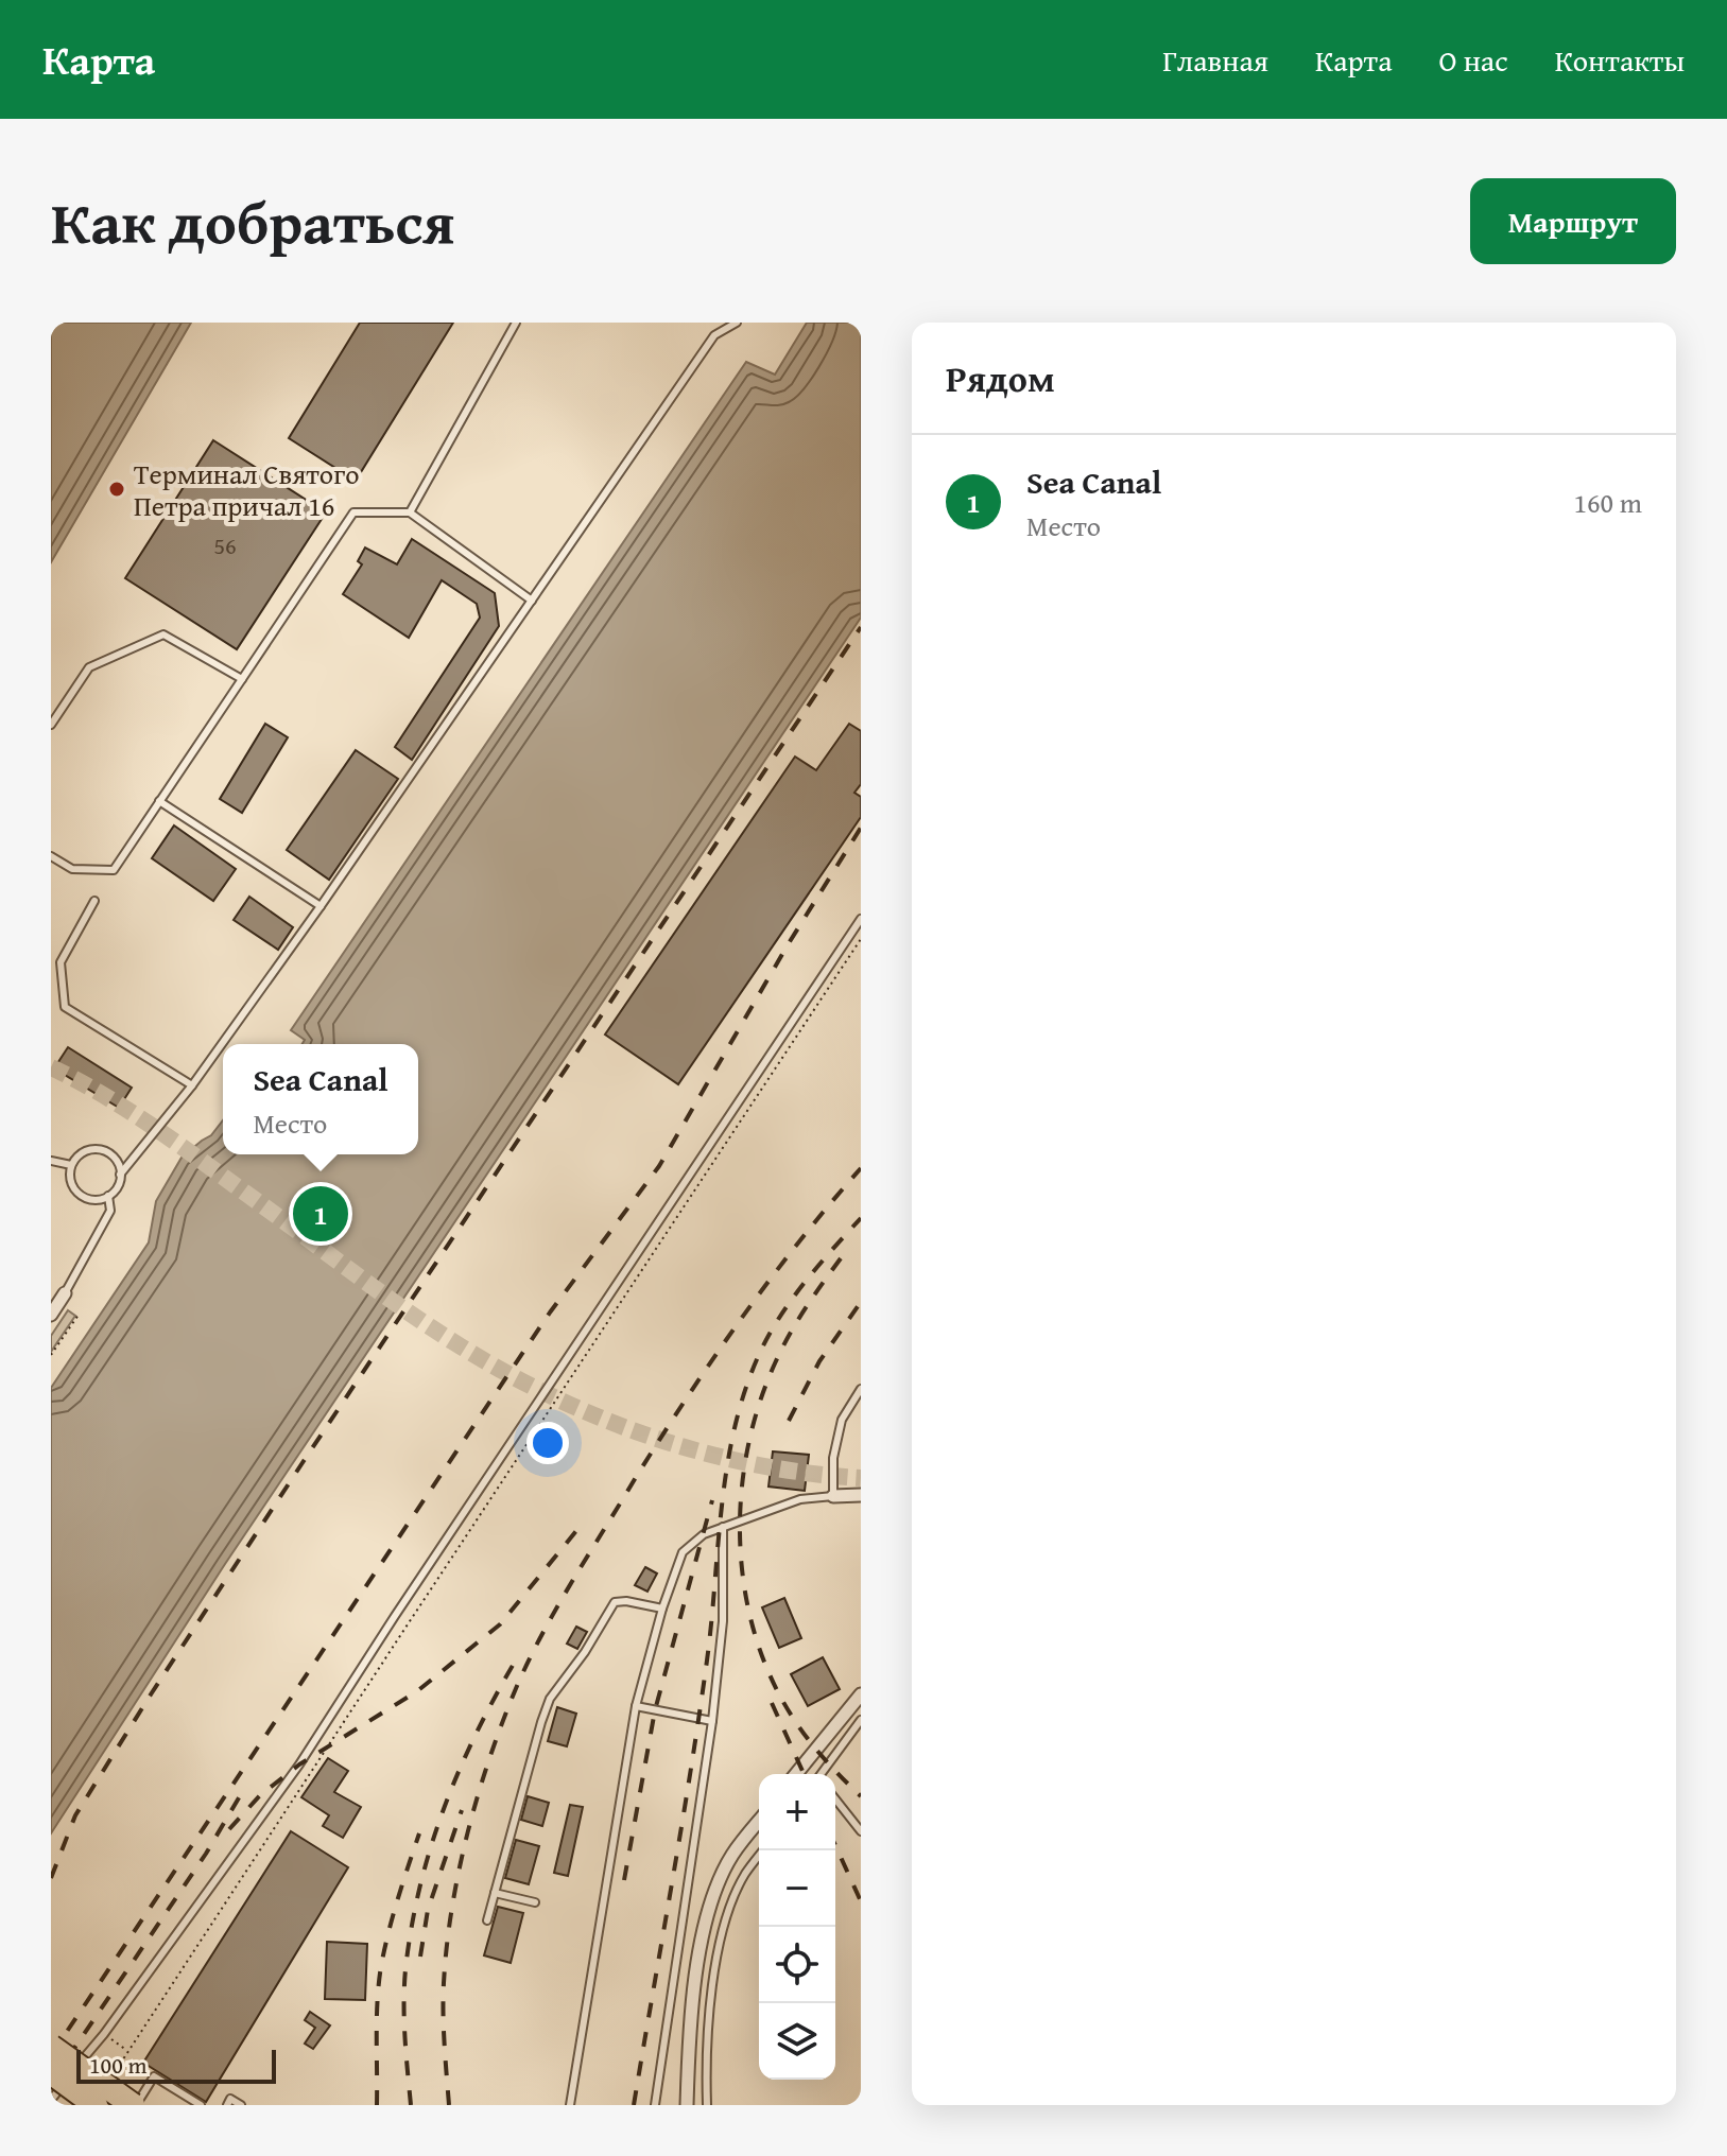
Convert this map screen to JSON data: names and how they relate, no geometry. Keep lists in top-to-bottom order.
{
  "places": ["Терминал Святого Петра причал 16"],
  "house_numbers": ["56"],
  "scale_bar": "100 m",
  "page": {
    "header": "Карта",
    "nav": [
      "Главная",
      "Карта",
      "О нас",
      "Контакты"
    ],
    "title": "Как добраться",
    "buttons": "Маршрут",
    "heading": "Рядом",
    "list": [
      {
        "mark": "1",
        "name": "Sea Canal",
        "note": "Место",
        "value": "160 m"
      }
    ],
    "popup": ["Sea Canal", "Место"],
    "pins": "1",
    "map_buttons": ["+", "−"],
    "scale": "100 m"
  }
}
